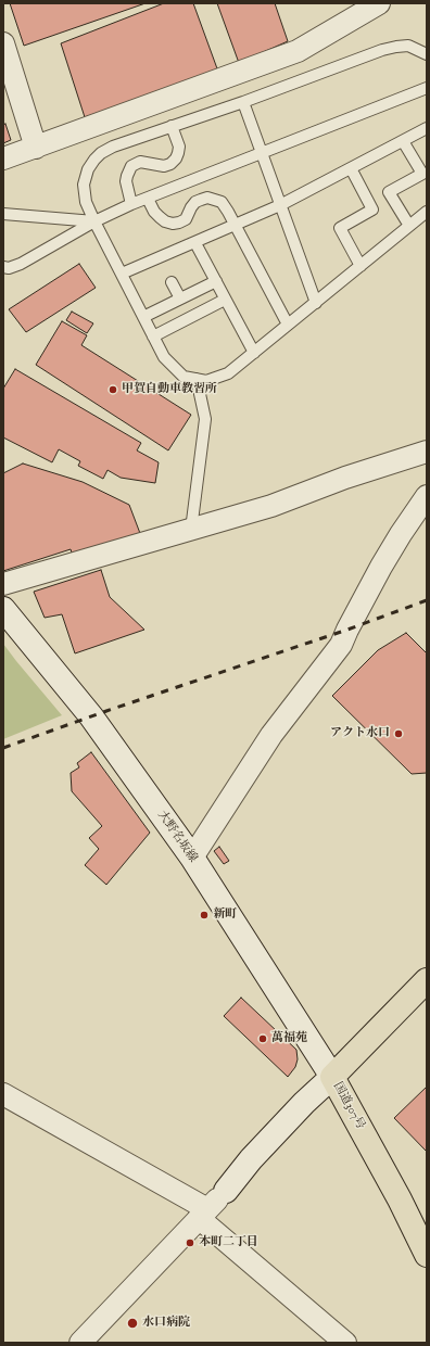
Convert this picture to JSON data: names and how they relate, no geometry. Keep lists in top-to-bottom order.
{
  "streets": {
    "highway": ["国道307号"],
    "main road": ["大野名坂線"]
  },
  "crossings": [
    ["大野名坂線", "国道307号"]
  ],
  "places": [
    "甲賀自動車教習所",
    "アクト水口",
    "新町",
    "萬福苑",
    "本町二丁目",
    "水口病院"
  ]
}
